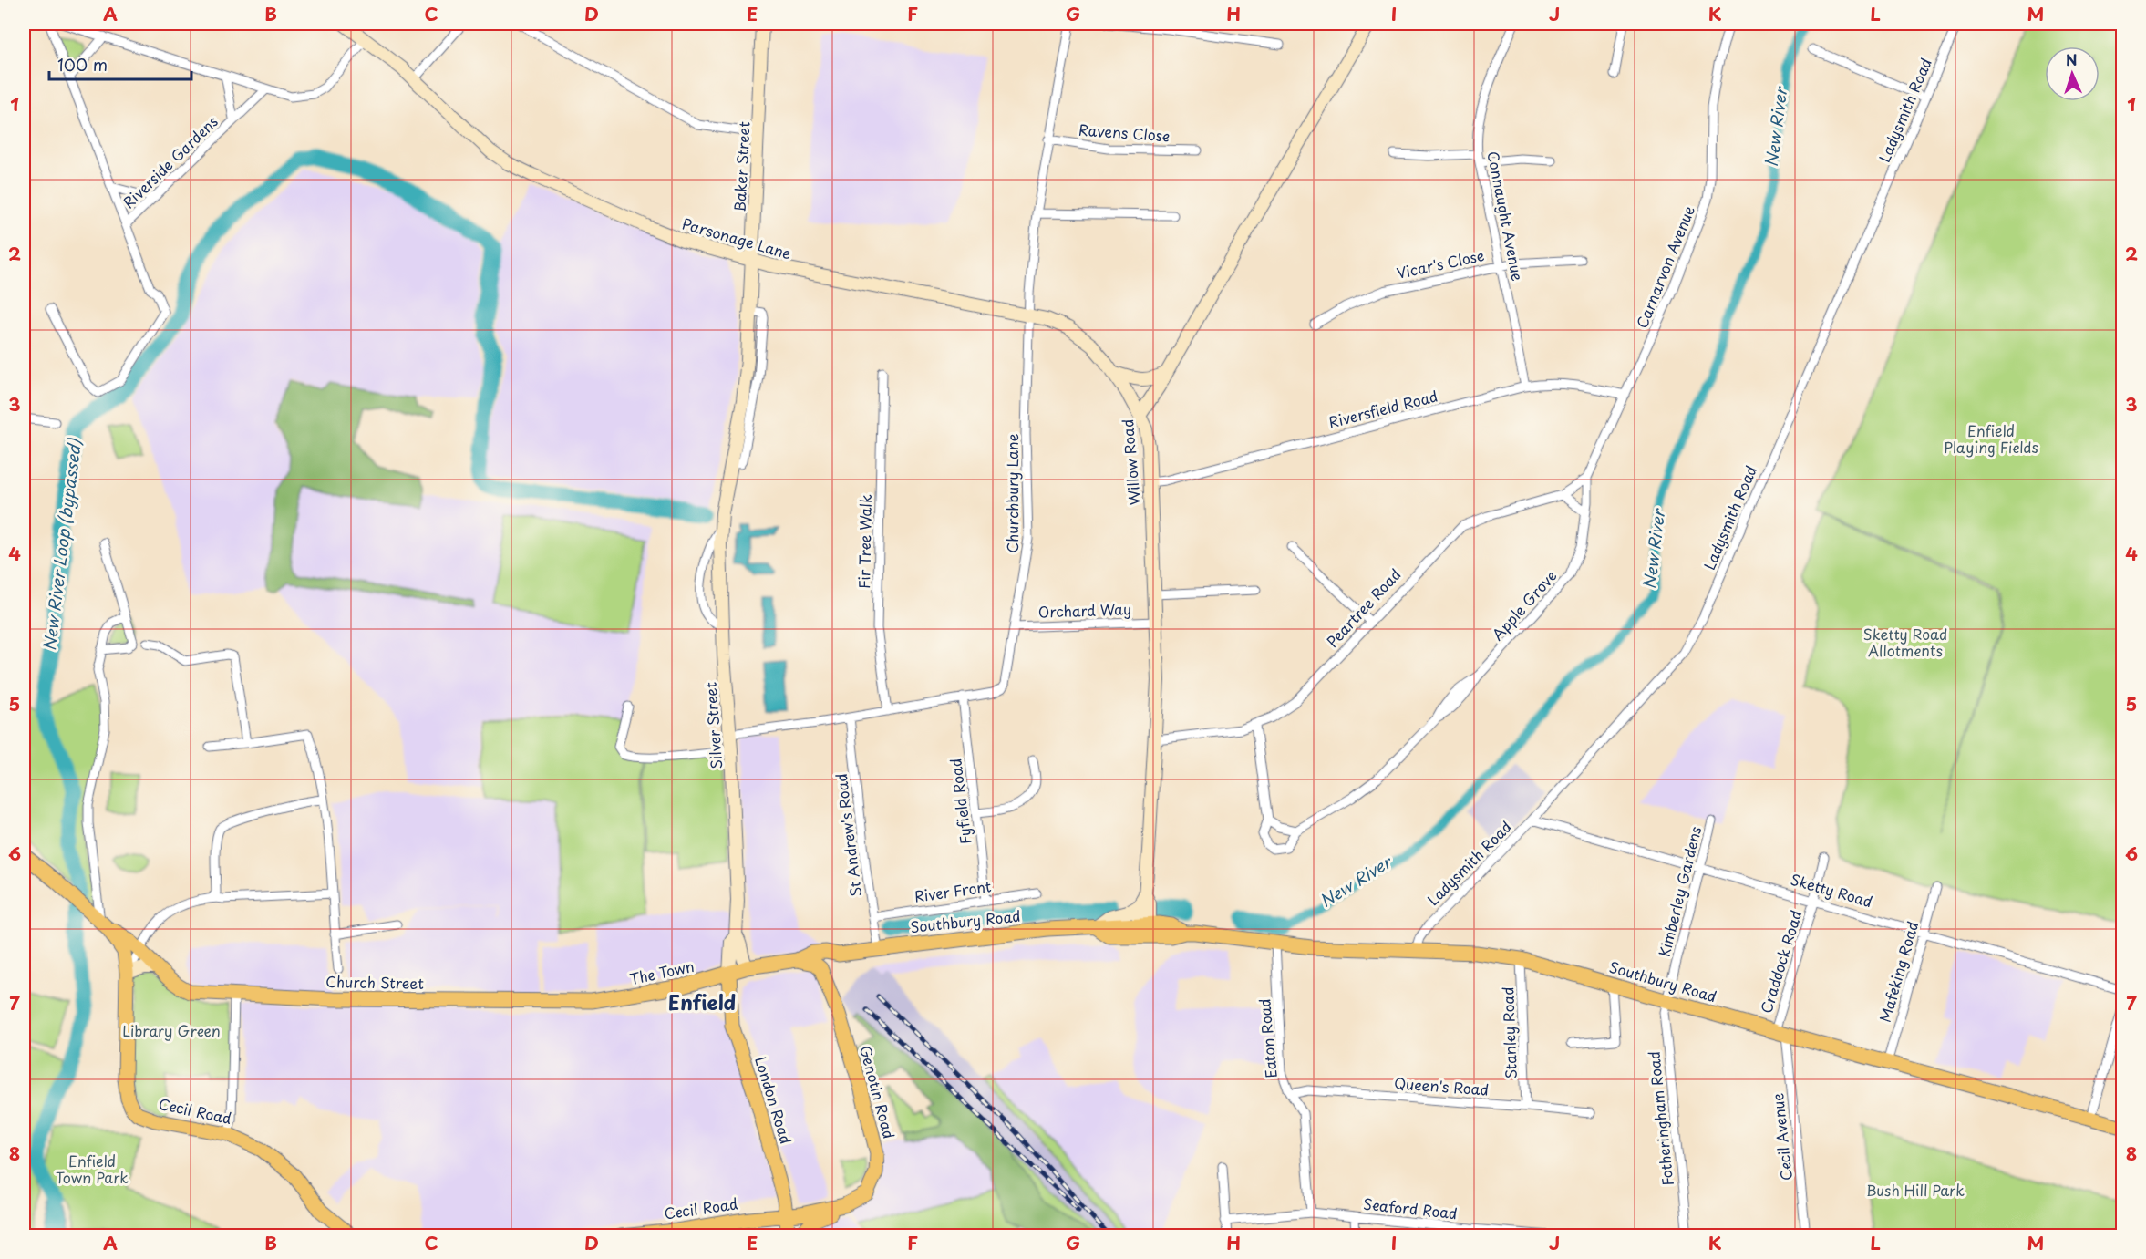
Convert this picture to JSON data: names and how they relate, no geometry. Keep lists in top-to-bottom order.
{
  "streets": {
    "main road": [
      "Southbury Road",
      "The Town",
      "Church Street",
      "Genotin Road",
      "London Road",
      "Cecil Road"
    ],
    "street": [
      "Ladysmith Road",
      "Ravens Close",
      "Riverside Gardens",
      "Baker Street",
      "Connaught Avenue",
      "Parsonage Lane",
      "Vicar's Close",
      "Carnarvon Avenue",
      "Riversfield Road",
      "Willow Road",
      "Churchbury Lane",
      "Fir Tree Walk",
      "Apple Grove",
      "Peartree Road",
      "Orchard Way",
      "Silver Street",
      "Fyfield Road",
      "St Andrew's Road",
      "Sketty Road",
      "River Front",
      "Kimberley Gardens",
      "Craddock Road",
      "Mafeking Road",
      "Stanley Road",
      "Eaton Road",
      "Queen's Road",
      "Fotheringham Road",
      "Cecil Avenue",
      "Seaford Road"
    ]
  },
  "crossings": [
    ["Ladysmith Road", "Sketty Road"],
    ["Ladysmith Road", "Southbury Road"],
    ["Ravens Close", "Churchbury Lane"],
    ["Baker Street", "Parsonage Lane"],
    ["Baker Street", "Silver Street"],
    ["Connaught Avenue", "Vicar's Close"],
    ["Connaught Avenue", "Riversfield Road"],
    ["Parsonage Lane", "Willow Road"],
    ["Parsonage Lane", "Churchbury Lane"],
    ["Carnarvon Avenue", "Riversfield Road"],
    ["Carnarvon Avenue", "Apple Grove"],
    ["Carnarvon Avenue", "Peartree Road"],
    ["Riversfield Road", "Willow Road"],
    ["Willow Road", "Peartree Road"],
    ["Willow Road", "Orchard Way"],
    ["Willow Road", "Southbury Road"],
    ["Churchbury Lane", "Fir Tree Walk"],
    ["Churchbury Lane", "Orchard Way"],
    ["Churchbury Lane", "Silver Street"],
    ["Churchbury Lane", "Fyfield Road"],
    ["Churchbury Lane", "St Andrew's Road"],
    ["Apple Grove", "Peartree Road"],
    ["Silver Street", "Southbury Road"],
    ["Silver Street", "The Town"],
    ["Silver Street", "London Road"],
    ["Fyfield Road", "River Front"],
    ["St Andrew's Road", "River Front"],
    ["St Andrew's Road", "Southbury Road"],
    ["Sketty Road", "Kimberley Gardens"],
    ["Sketty Road", "Craddock Road"],
    ["Sketty Road", "Mafeking Road"],
    ["Kimberley Gardens", "Southbury Road"],
    ["Kimberley Gardens", "Fotheringham Road"],
    ["Southbury Road", "Craddock Road"],
    ["Southbury Road", "Mafeking Road"],
    ["Southbury Road", "The Town"],
    ["Southbury Road", "Stanley Road"],
    ["Southbury Road", "Eaton Road"],
    ["Southbury Road", "Genotin Road"],
    ["Southbury Road", "London Road"],
    ["Southbury Road", "Fotheringham Road"],
    ["Southbury Road", "Cecil Avenue"],
    ["Craddock Road", "Cecil Avenue"],
    ["The Town", "Church Street"],
    ["The Town", "London Road"],
    ["Church Street", "Cecil Road"],
    ["Stanley Road", "Queen's Road"],
    ["Eaton Road", "Queen's Road"],
    ["Genotin Road", "London Road"],
    ["Genotin Road", "Cecil Road"],
    ["London Road", "Cecil Road"]
  ],
  "districts": ["Enfield"],
  "water": ["New River", "New River Loop (bypassed)"],
  "parks": [
    "Enfield Playing Fields",
    "Sketty Road Allotments",
    "Library Green",
    "Enfield Town Park",
    "Bush Hill Park"
  ],
  "scale_bar": "100 m",
  "north": "top",
  "grid": {
    "columns": [
      "A",
      "B",
      "C",
      "D",
      "E",
      "F",
      "G",
      "H",
      "I",
      "J",
      "K",
      "L",
      "M"
    ],
    "rows": [
      "1",
      "2",
      "3",
      "4",
      "5",
      "6",
      "7",
      "8"
    ]
  }
}
